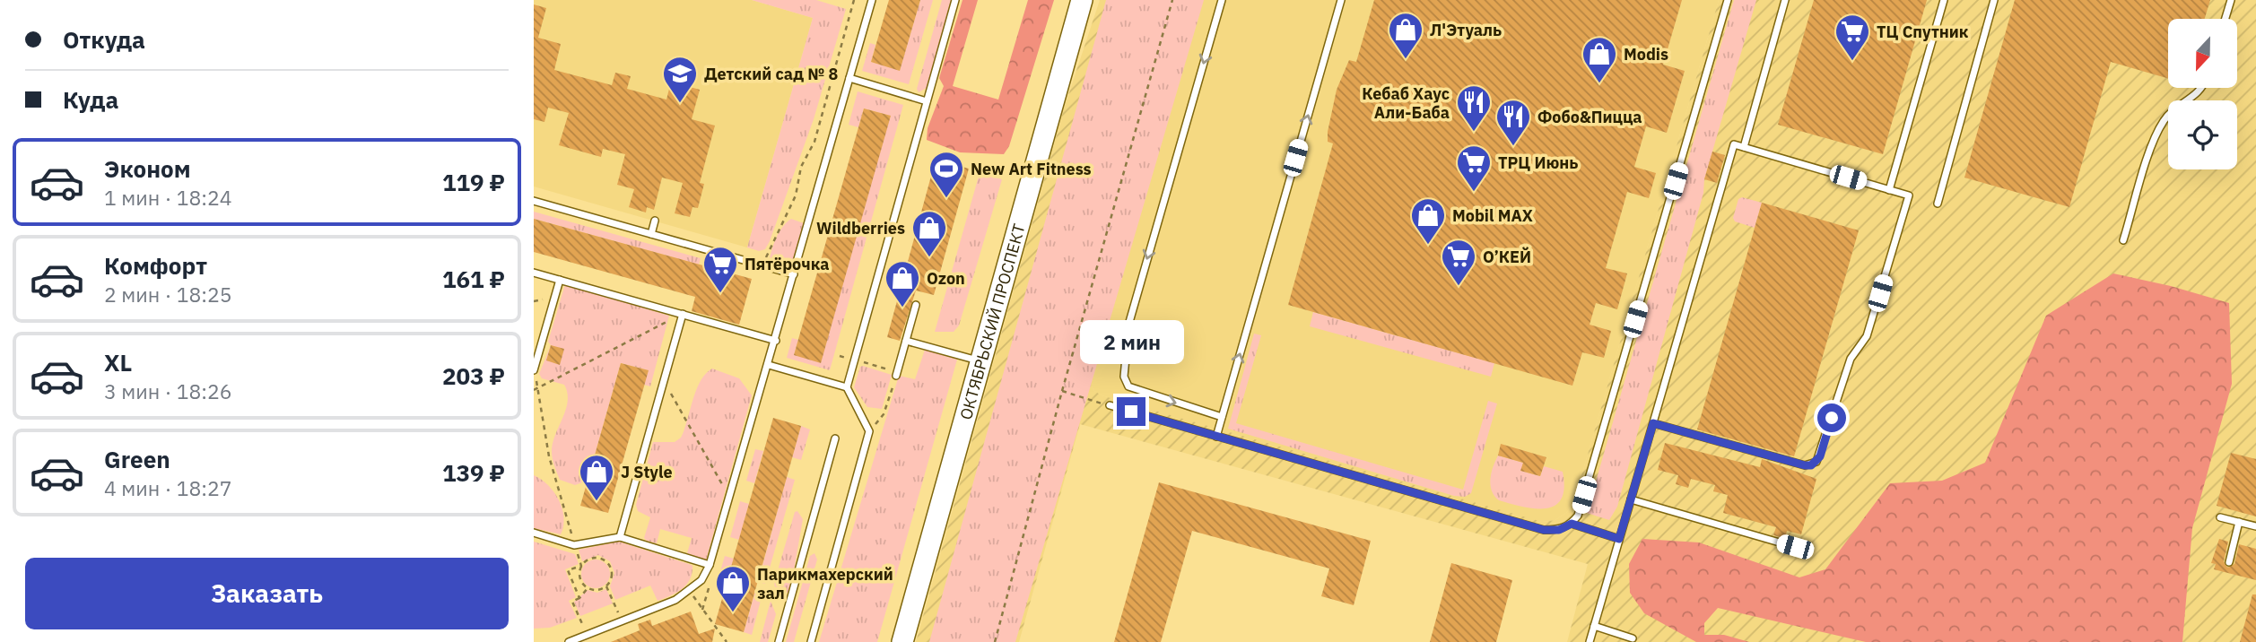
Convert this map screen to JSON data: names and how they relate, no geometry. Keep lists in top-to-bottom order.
{
  "streets": {
    "main road": ["ОКТЯБРЬСКИЙ ПРОСПЕКТ"]
  },
  "places": {
    "shop": [
      "Л'Этуаль",
      "Modis",
      "Mobil MAX",
      "Wildberries",
      "Ozon",
      "J Style",
      "Парикмахерский зал"
    ],
    "supermarket": [
      "ТЦ Спутник",
      "ТРЦ Июнь",
      "О’КЕЙ",
      "Пятёрочка"
    ],
    "school or university": ["Детский сад № 8"],
    "restaurant": ["Кебаб Хаус Али-Баба", "Фобо&Пицца"],
    "sports": ["New Art Fitness"]
  },
  "north": "bottom",
  "page": {
    "banner": ["Откуда", "Куда"],
    "list": [
      {
        "name": "Эконом",
        "note": "1 мин · 18:24",
        "value": "119 ₽"
      },
      {
        "name": "Комфорт",
        "note": "2 мин · 18:25",
        "value": "161 ₽"
      },
      {
        "name": "XL",
        "note": "3 мин · 18:26",
        "value": "203 ₽"
      },
      {
        "name": "Green",
        "note": "4 мин · 18:27",
        "value": "139 ₽"
      }
    ],
    "bubble": "2 мин",
    "buttons": "Заказать"
  }
}
